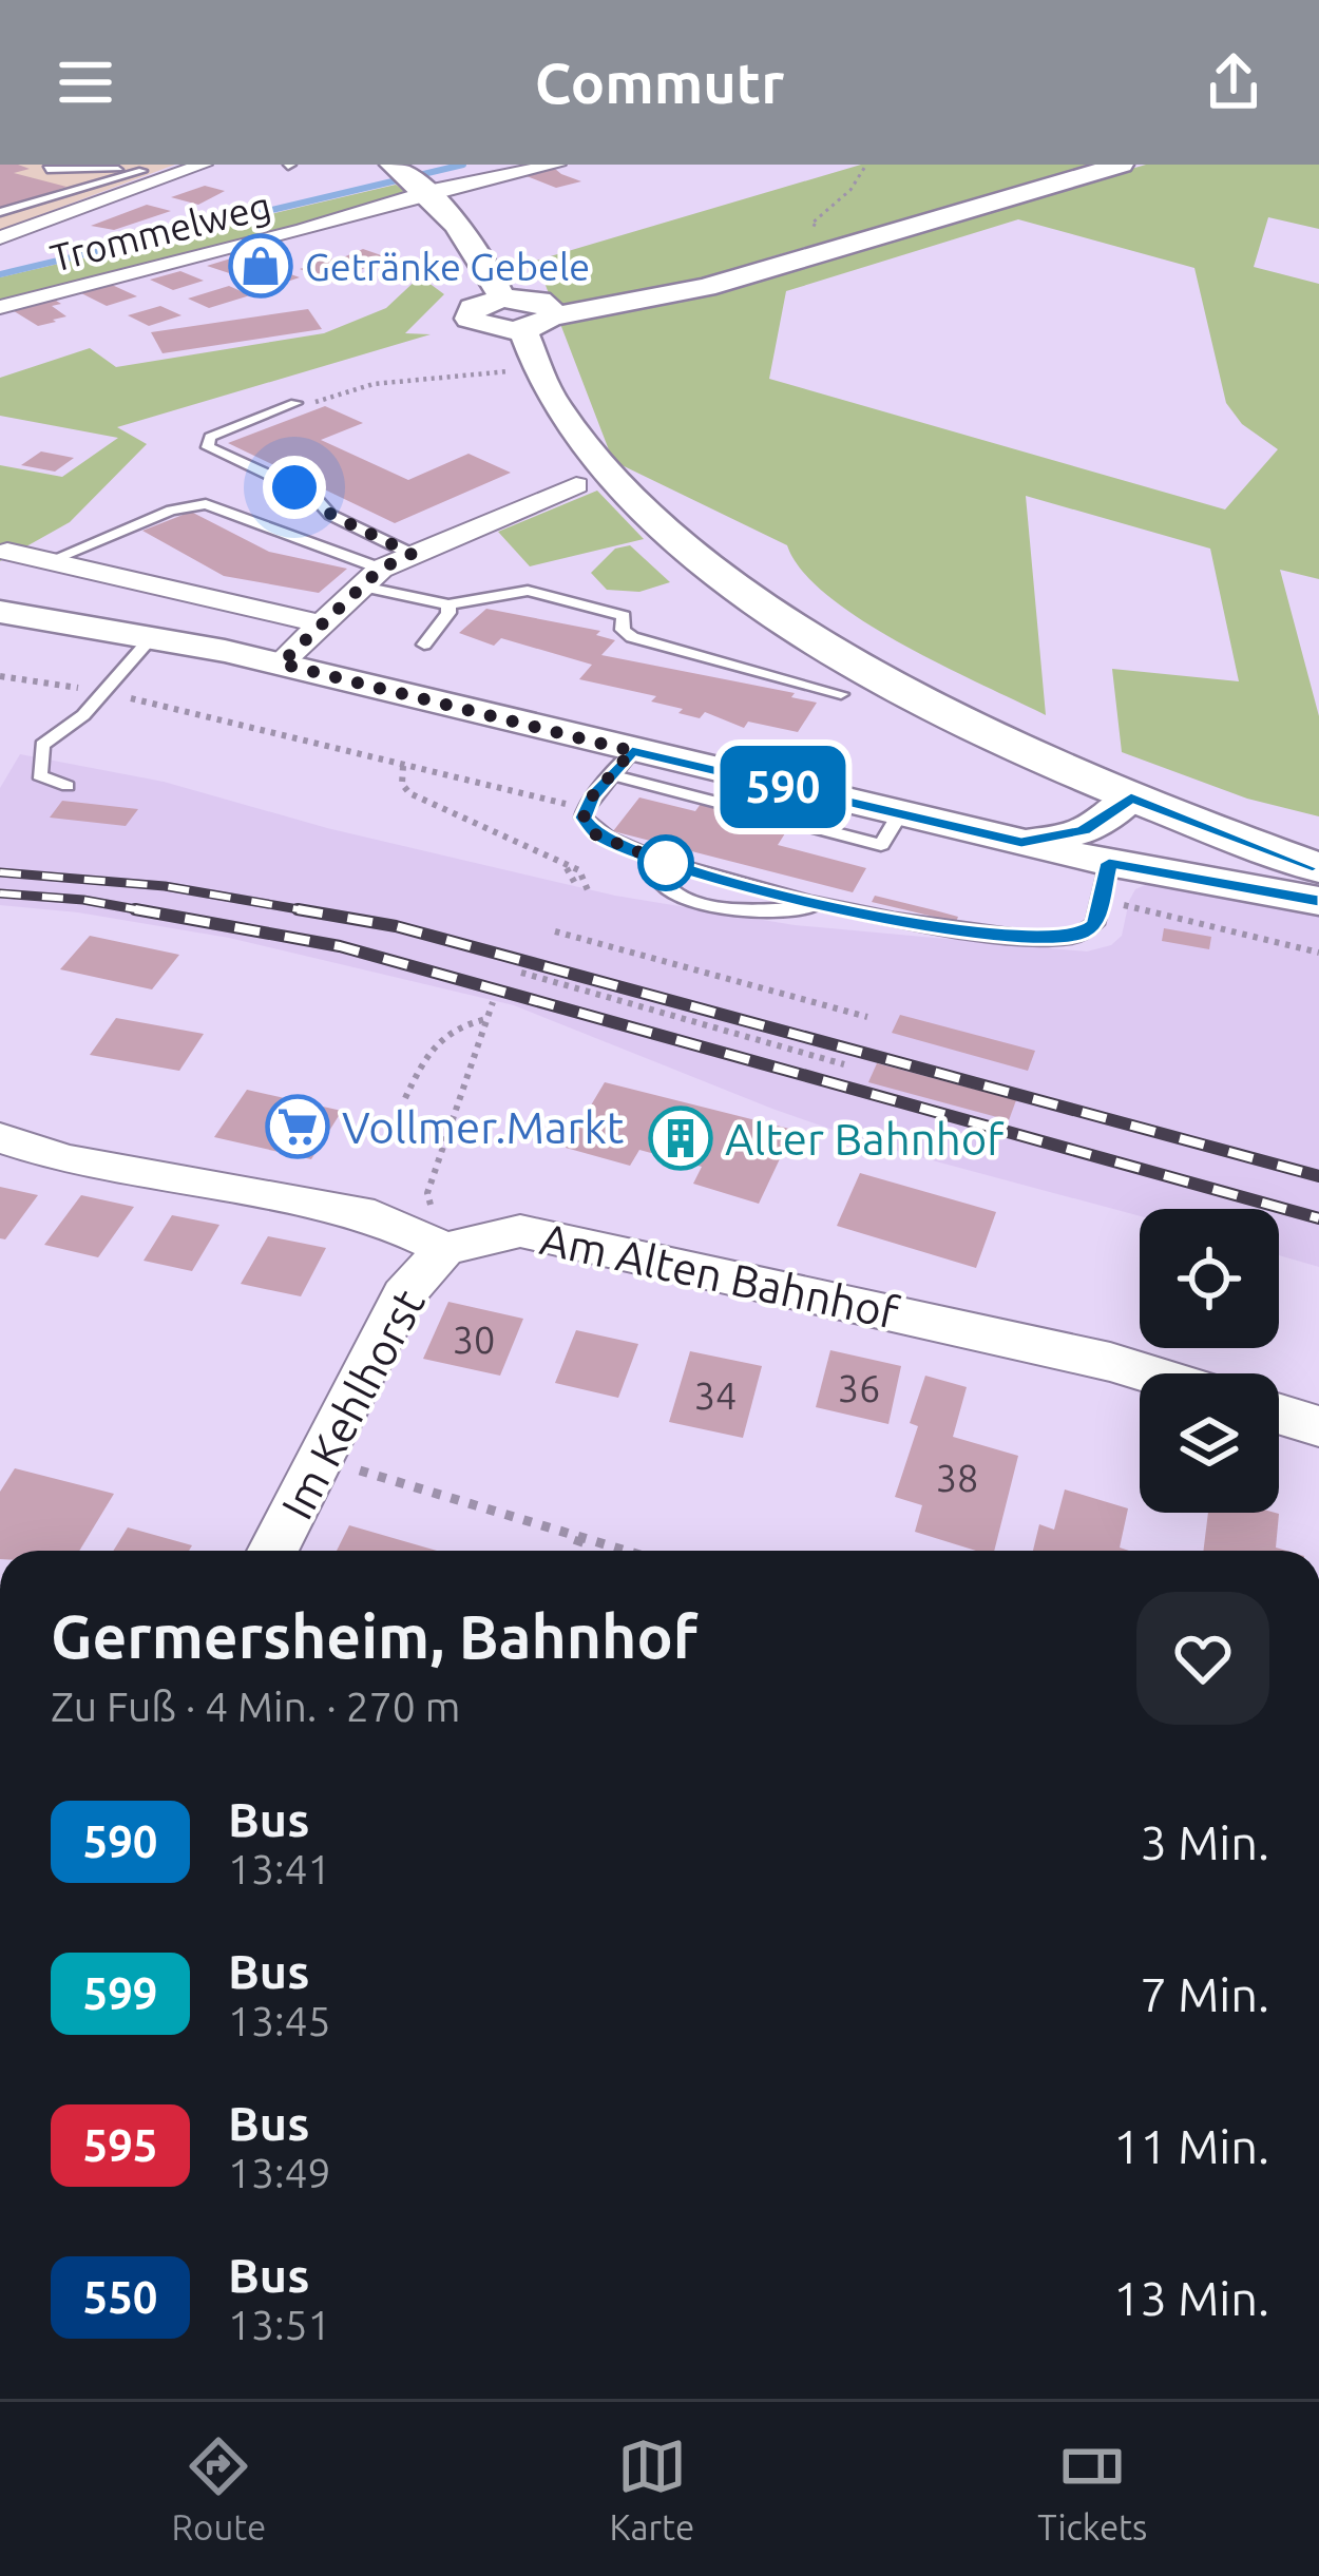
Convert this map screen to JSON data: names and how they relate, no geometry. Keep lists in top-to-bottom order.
{
  "streets": {
    "street": ["Trommelweg", "Am Alten Bahnhof", "Im Kehlhorst"]
  },
  "crossings": [
    ["Am Alten Bahnhof", "Im Kehlhorst"]
  ],
  "places": {
    "shop": ["Getränke Gebele"],
    "supermarket": ["Vollmer.Markt"],
    "building": ["Alter Bahnhof"]
  },
  "lines": ["bus line 590"],
  "house_numbers": [
    "30",
    "36",
    "34",
    "38"
  ],
  "page": {
    "header": "Commutr",
    "on_map": "590",
    "heading": ["Germersheim, Bahnhof", "Zu Fuß · 4 Min. · 270 m"],
    "list": [
      {
        "mark": "590",
        "name": "Bus",
        "note": "13:41",
        "value": "3 Min."
      },
      {
        "mark": "599",
        "name": "Bus",
        "note": "13:45",
        "value": "7 Min."
      },
      {
        "mark": "595",
        "name": "Bus",
        "note": "13:49",
        "value": "11 Min."
      },
      {
        "mark": "550",
        "name": "Bus",
        "note": "13:51",
        "value": "13 Min."
      }
    ],
    "tabs": ["Route", "Karte", "Tickets"]
  }
}
